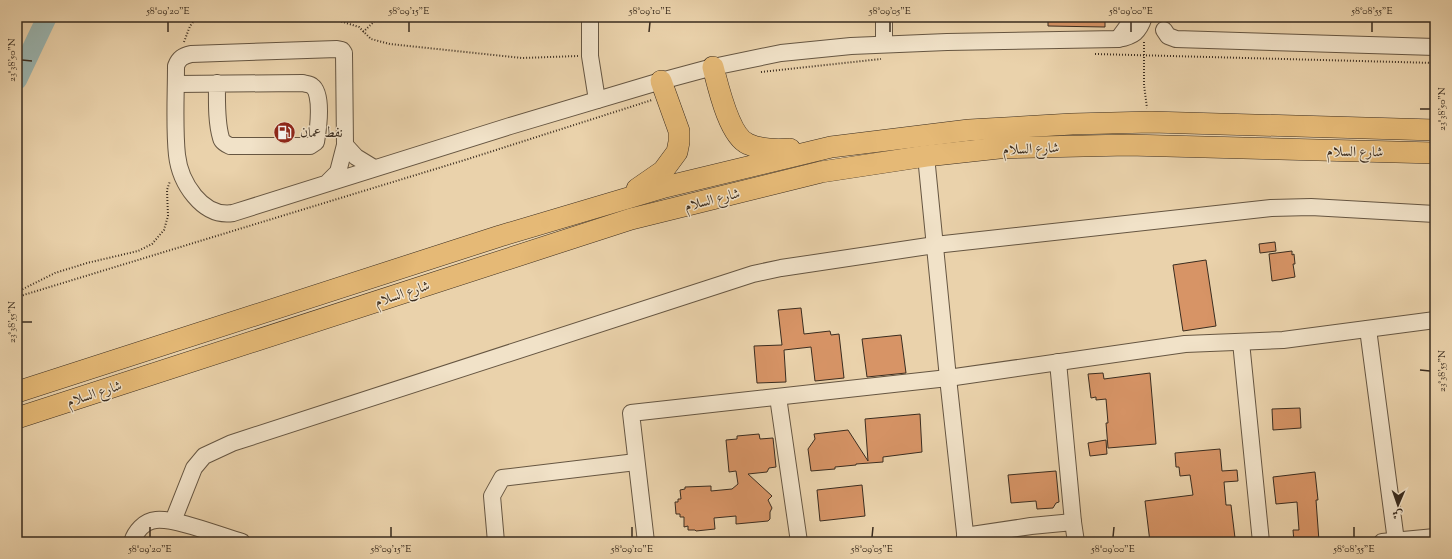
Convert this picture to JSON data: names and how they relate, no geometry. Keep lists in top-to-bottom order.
{
  "streets": {
    "main road": ["شارع السلام"]
  },
  "places": {
    "fuel station": ["نفط عمان"]
  },
  "north": "bottom",
  "coordinates": [
    "58°09'20\"E",
    "58°09'15\"E",
    "58°09'10\"E",
    "58°09'05\"E",
    "58°09'00\"E",
    "58°08'55\"E",
    "23°38'50\"N",
    "23°38'55\"N"
  ]
}
